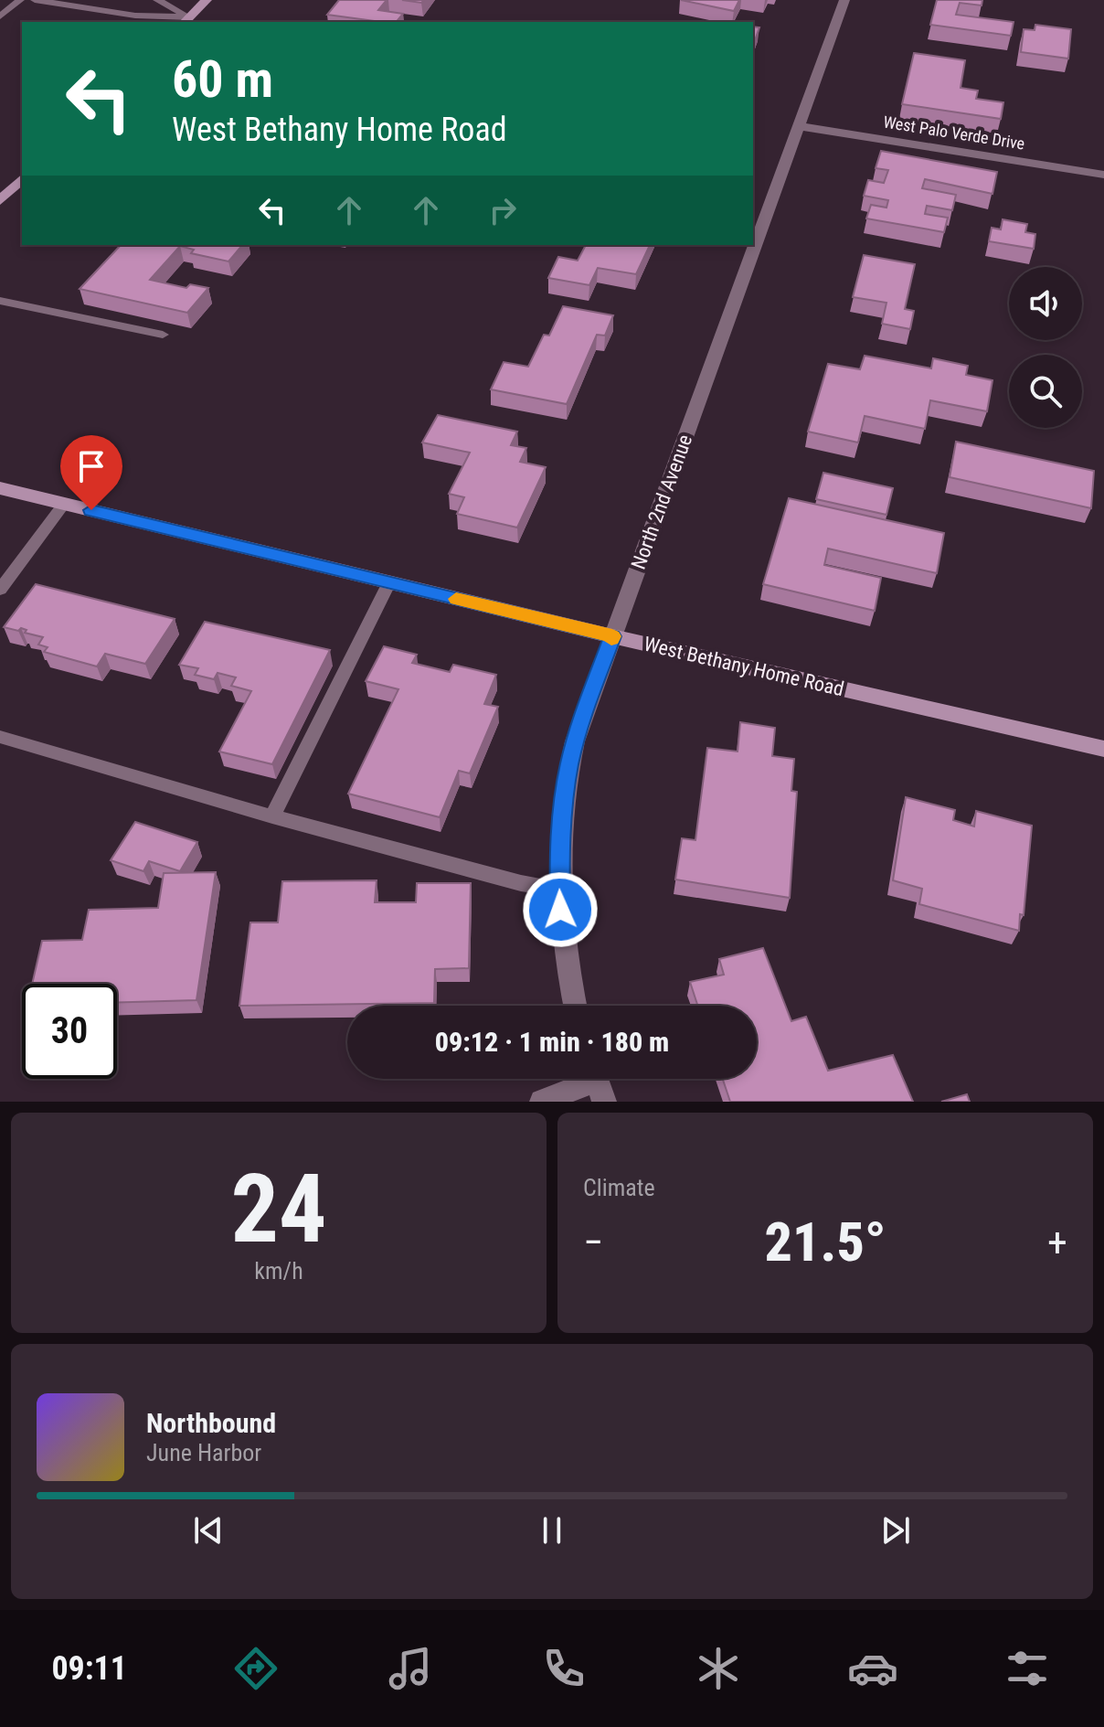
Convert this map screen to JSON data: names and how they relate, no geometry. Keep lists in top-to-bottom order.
{
  "streets": {
    "main road": ["West Bethany Home Road"],
    "street": ["West Palo Verde Drive", "North 2nd Avenue"]
  },
  "crossings": [
    ["West Palo Verde Drive", "North 2nd Avenue"],
    ["North 2nd Avenue", "West Bethany Home Road"]
  ],
  "page": {
    "turn": ["60 m", "West Bethany Home Road"],
    "limit": "30",
    "trip": "09:12 · 1 min · 180 m",
    "tile": [
      ["24", "km/h"],
      "Climate"
    ],
    "heat": ["−", "21.5°", "+"],
    "song": ["Northbound", "June Harbor"],
    "tabs": "09:11"
  }
}
